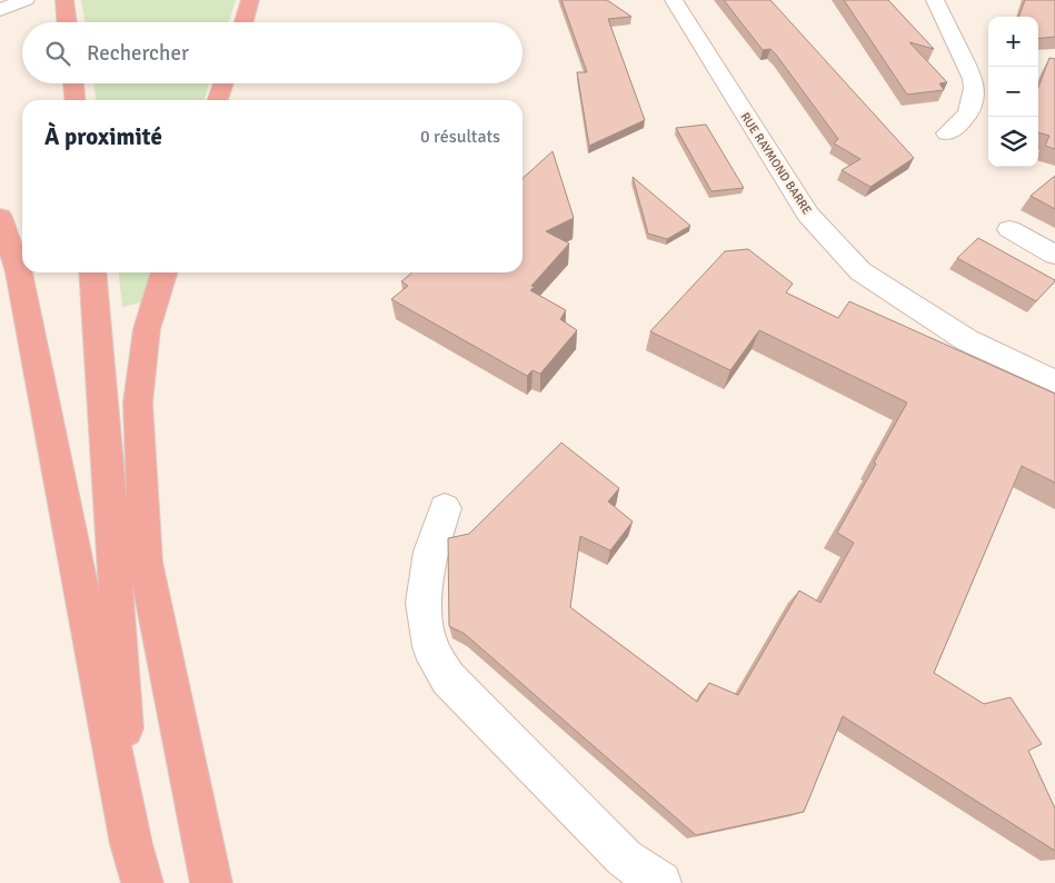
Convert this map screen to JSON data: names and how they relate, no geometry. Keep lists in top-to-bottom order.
{
  "streets": {
    "street": ["RUE RAYMOND BARRE"]
  },
  "page": {
    "map_buttons": ["+", "−"],
    "search": "Rechercher",
    "heading": ["À proximité", "0 résultats"]
  }
}
